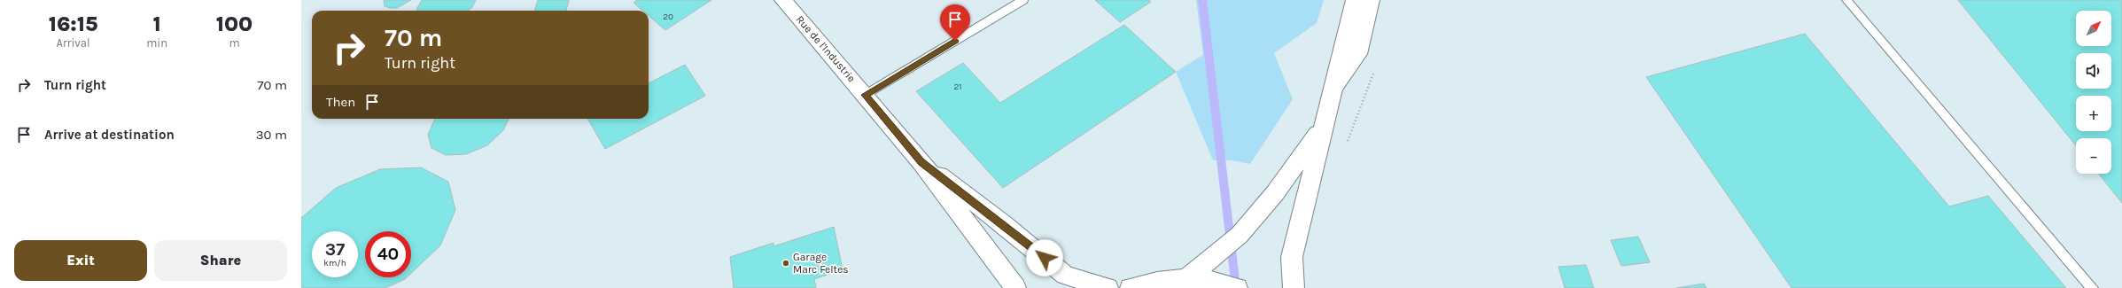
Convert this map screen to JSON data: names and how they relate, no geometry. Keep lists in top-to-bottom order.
{
  "streets": {
    "street": ["Rue de l'Industrie"]
  },
  "places": ["Garage Marc Feltes"],
  "house_numbers": ["20", "21"],
  "north": "top right",
  "page": {
    "eta": [
      "16:15",
      "Arrival",
      "1",
      "min",
      "100",
      "m"
    ],
    "map_buttons": ["+", "−"],
    "turn": ["70 m", "Turn right"],
    "list": [
      {
        "name": "Turn right",
        "value": "70 m"
      },
      {
        "name": "Arrive at destination",
        "value": "30 m"
      }
    ],
    "then": "Then",
    "speed": "37 km/h",
    "limit": "40",
    "buttons": ["Exit", "Share"]
  }
}
